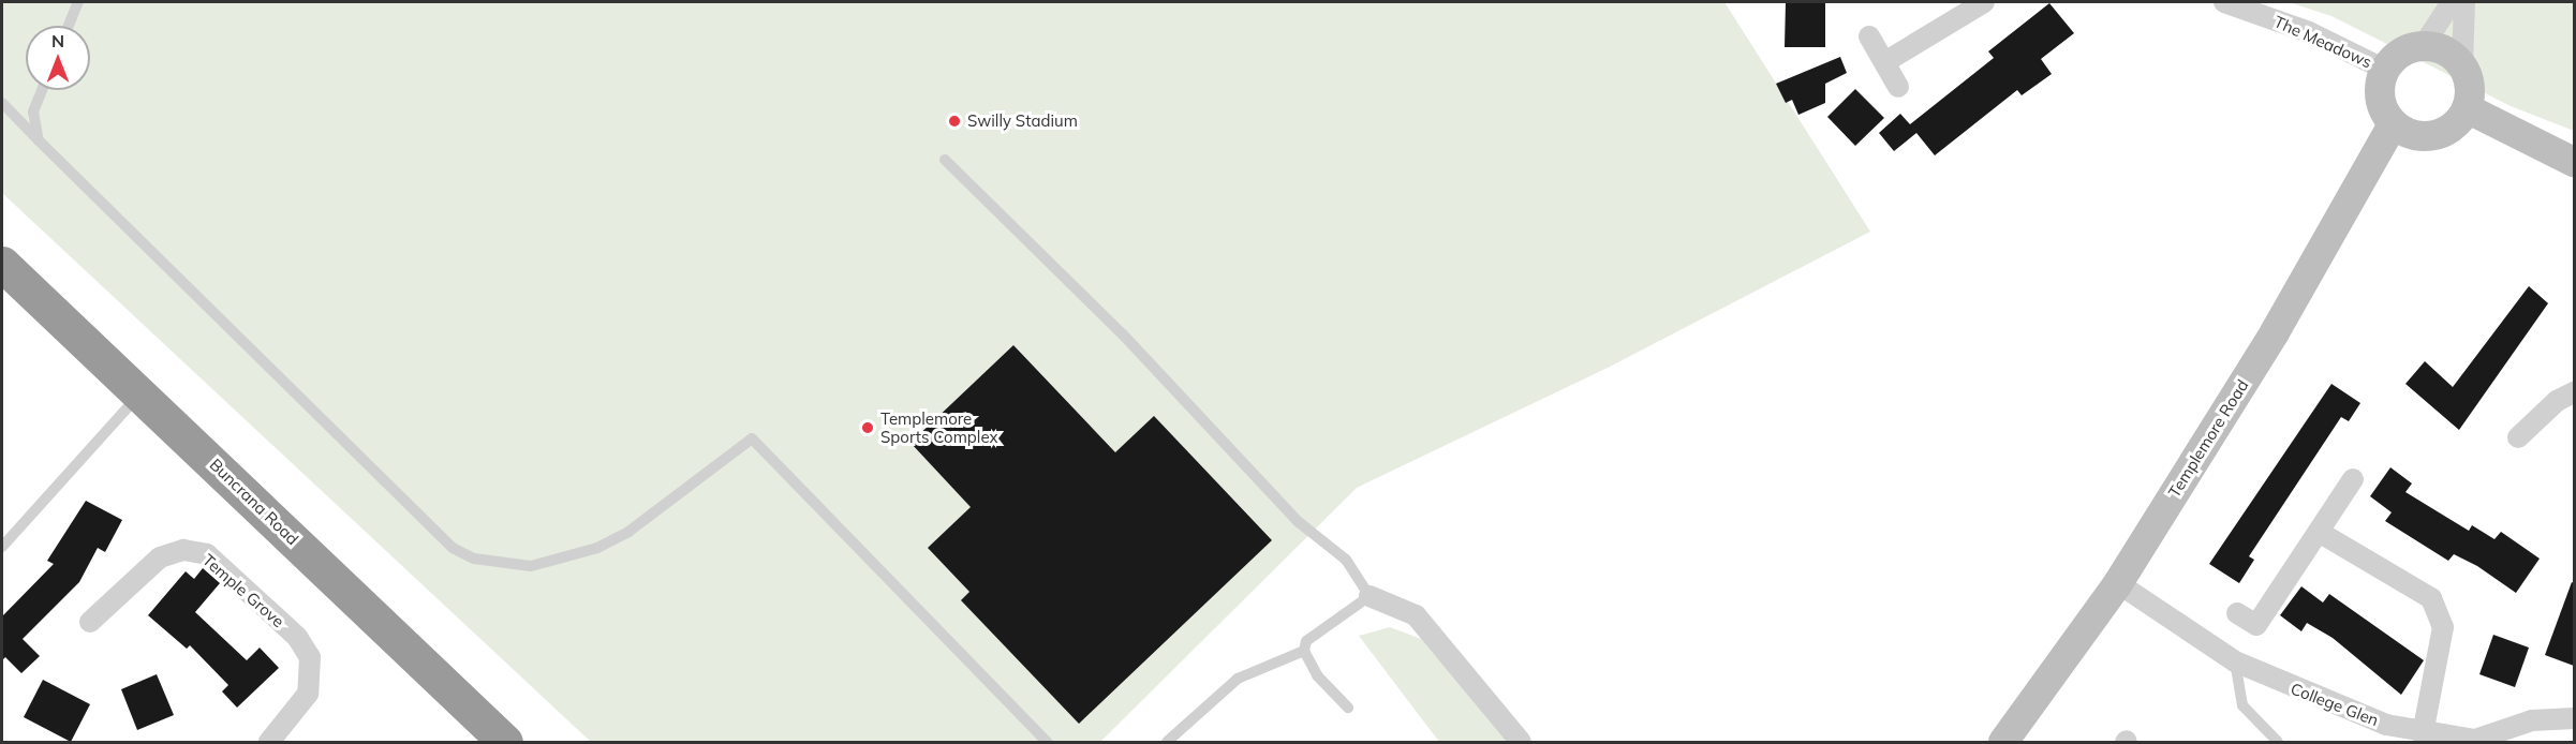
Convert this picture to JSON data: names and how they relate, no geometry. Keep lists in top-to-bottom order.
{
  "streets": {
    "highway": ["Buncrana Road"],
    "main road": ["Templemore Road"],
    "street": ["The Meadows", "Temple Grove", "College Glen"]
  },
  "crossings": [
    ["The Meadows", "Templemore Road"],
    ["Templemore Road", "College Glen"]
  ],
  "places": ["Swilly Stadium", "Templemore Sports Complex"],
  "north": "top"
}
